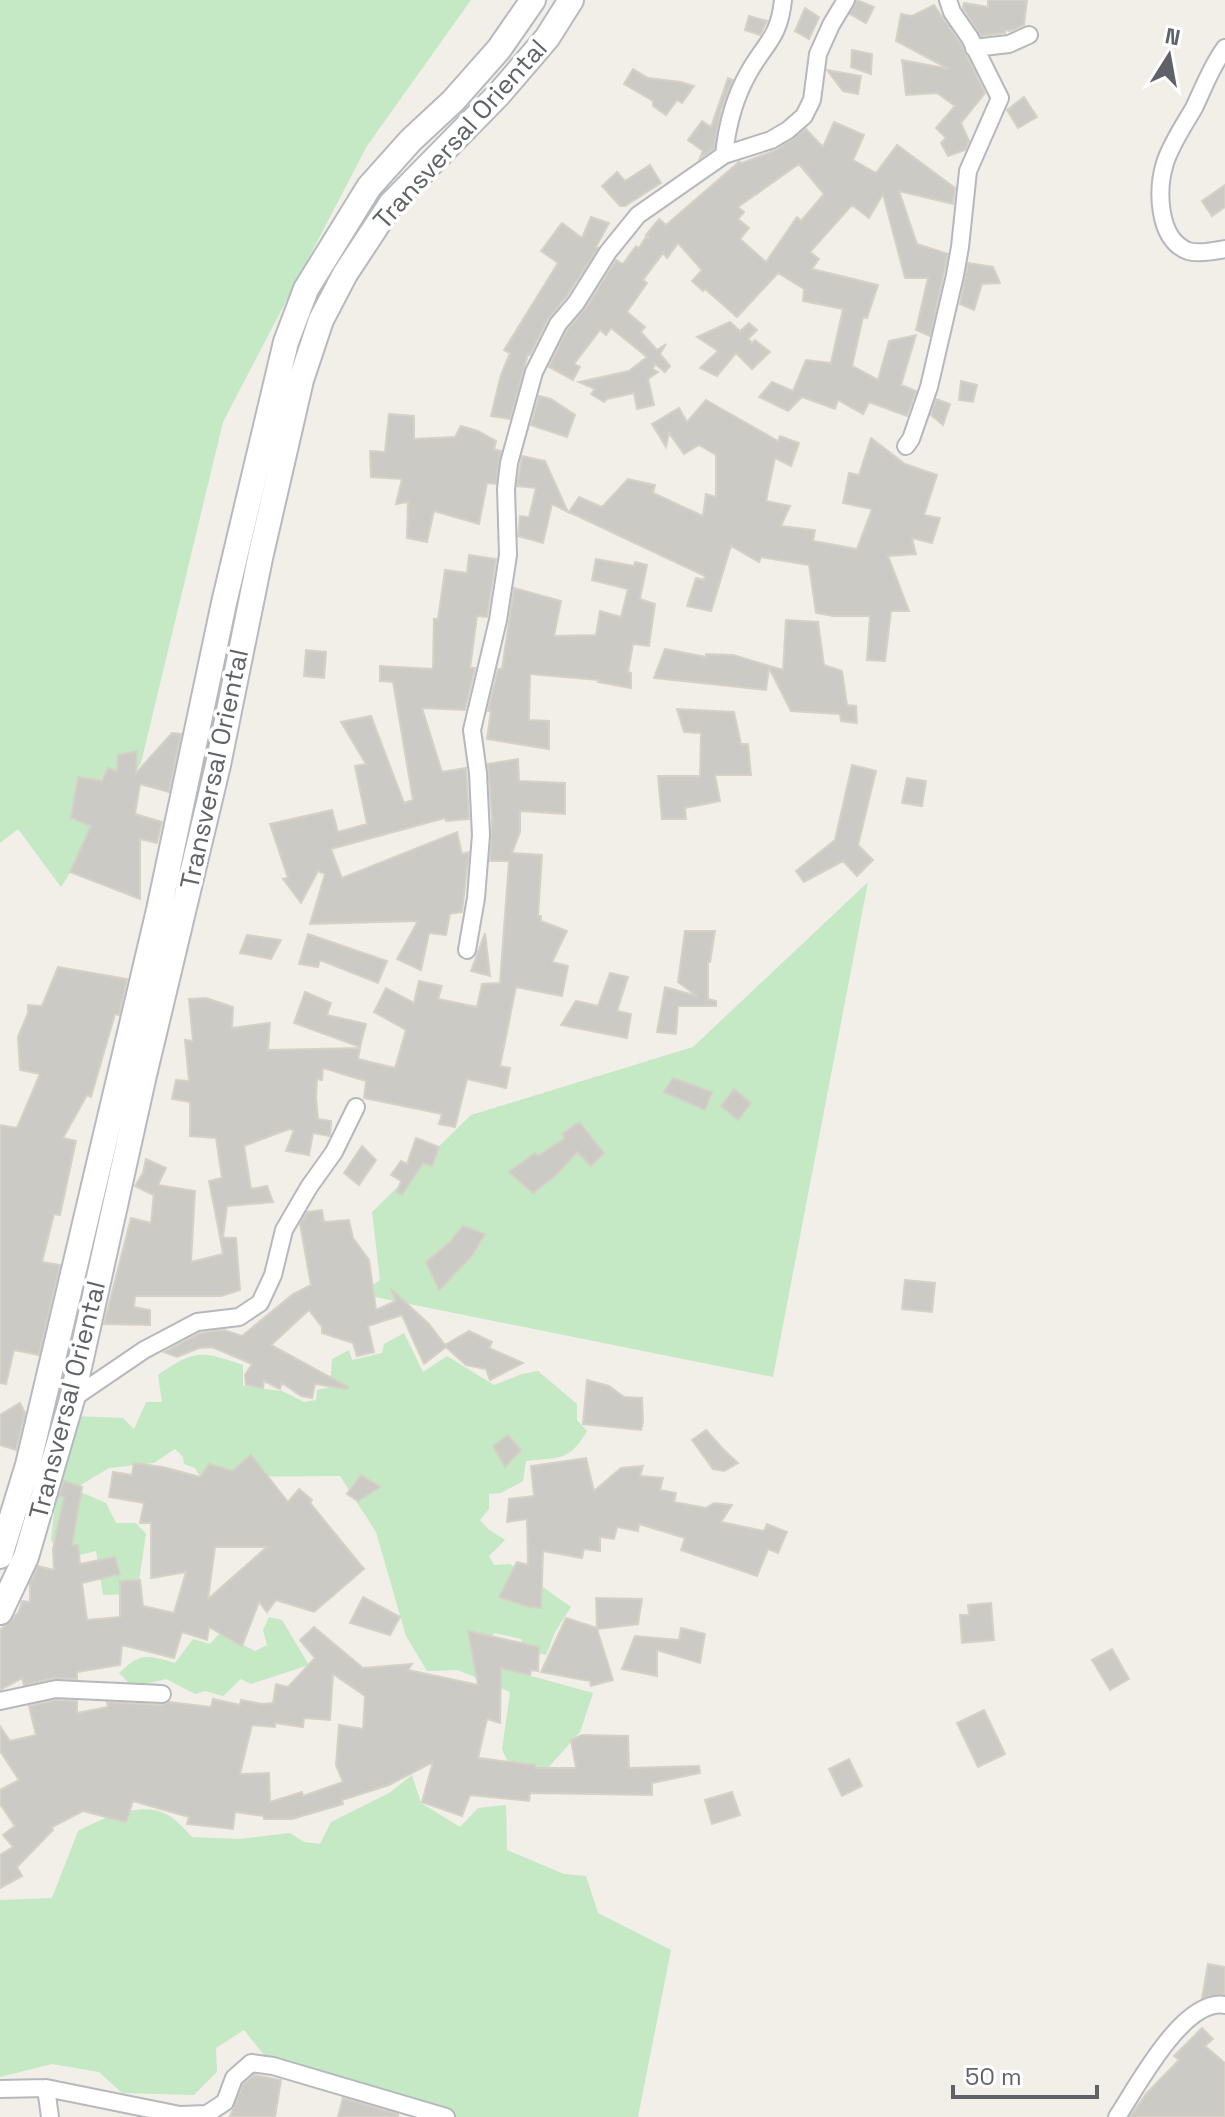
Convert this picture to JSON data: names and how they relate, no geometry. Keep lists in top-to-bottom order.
{
  "streets": {
    "main road": ["Transversal Oriental"]
  },
  "scale_bar": "50 m",
  "north": "top"
}
